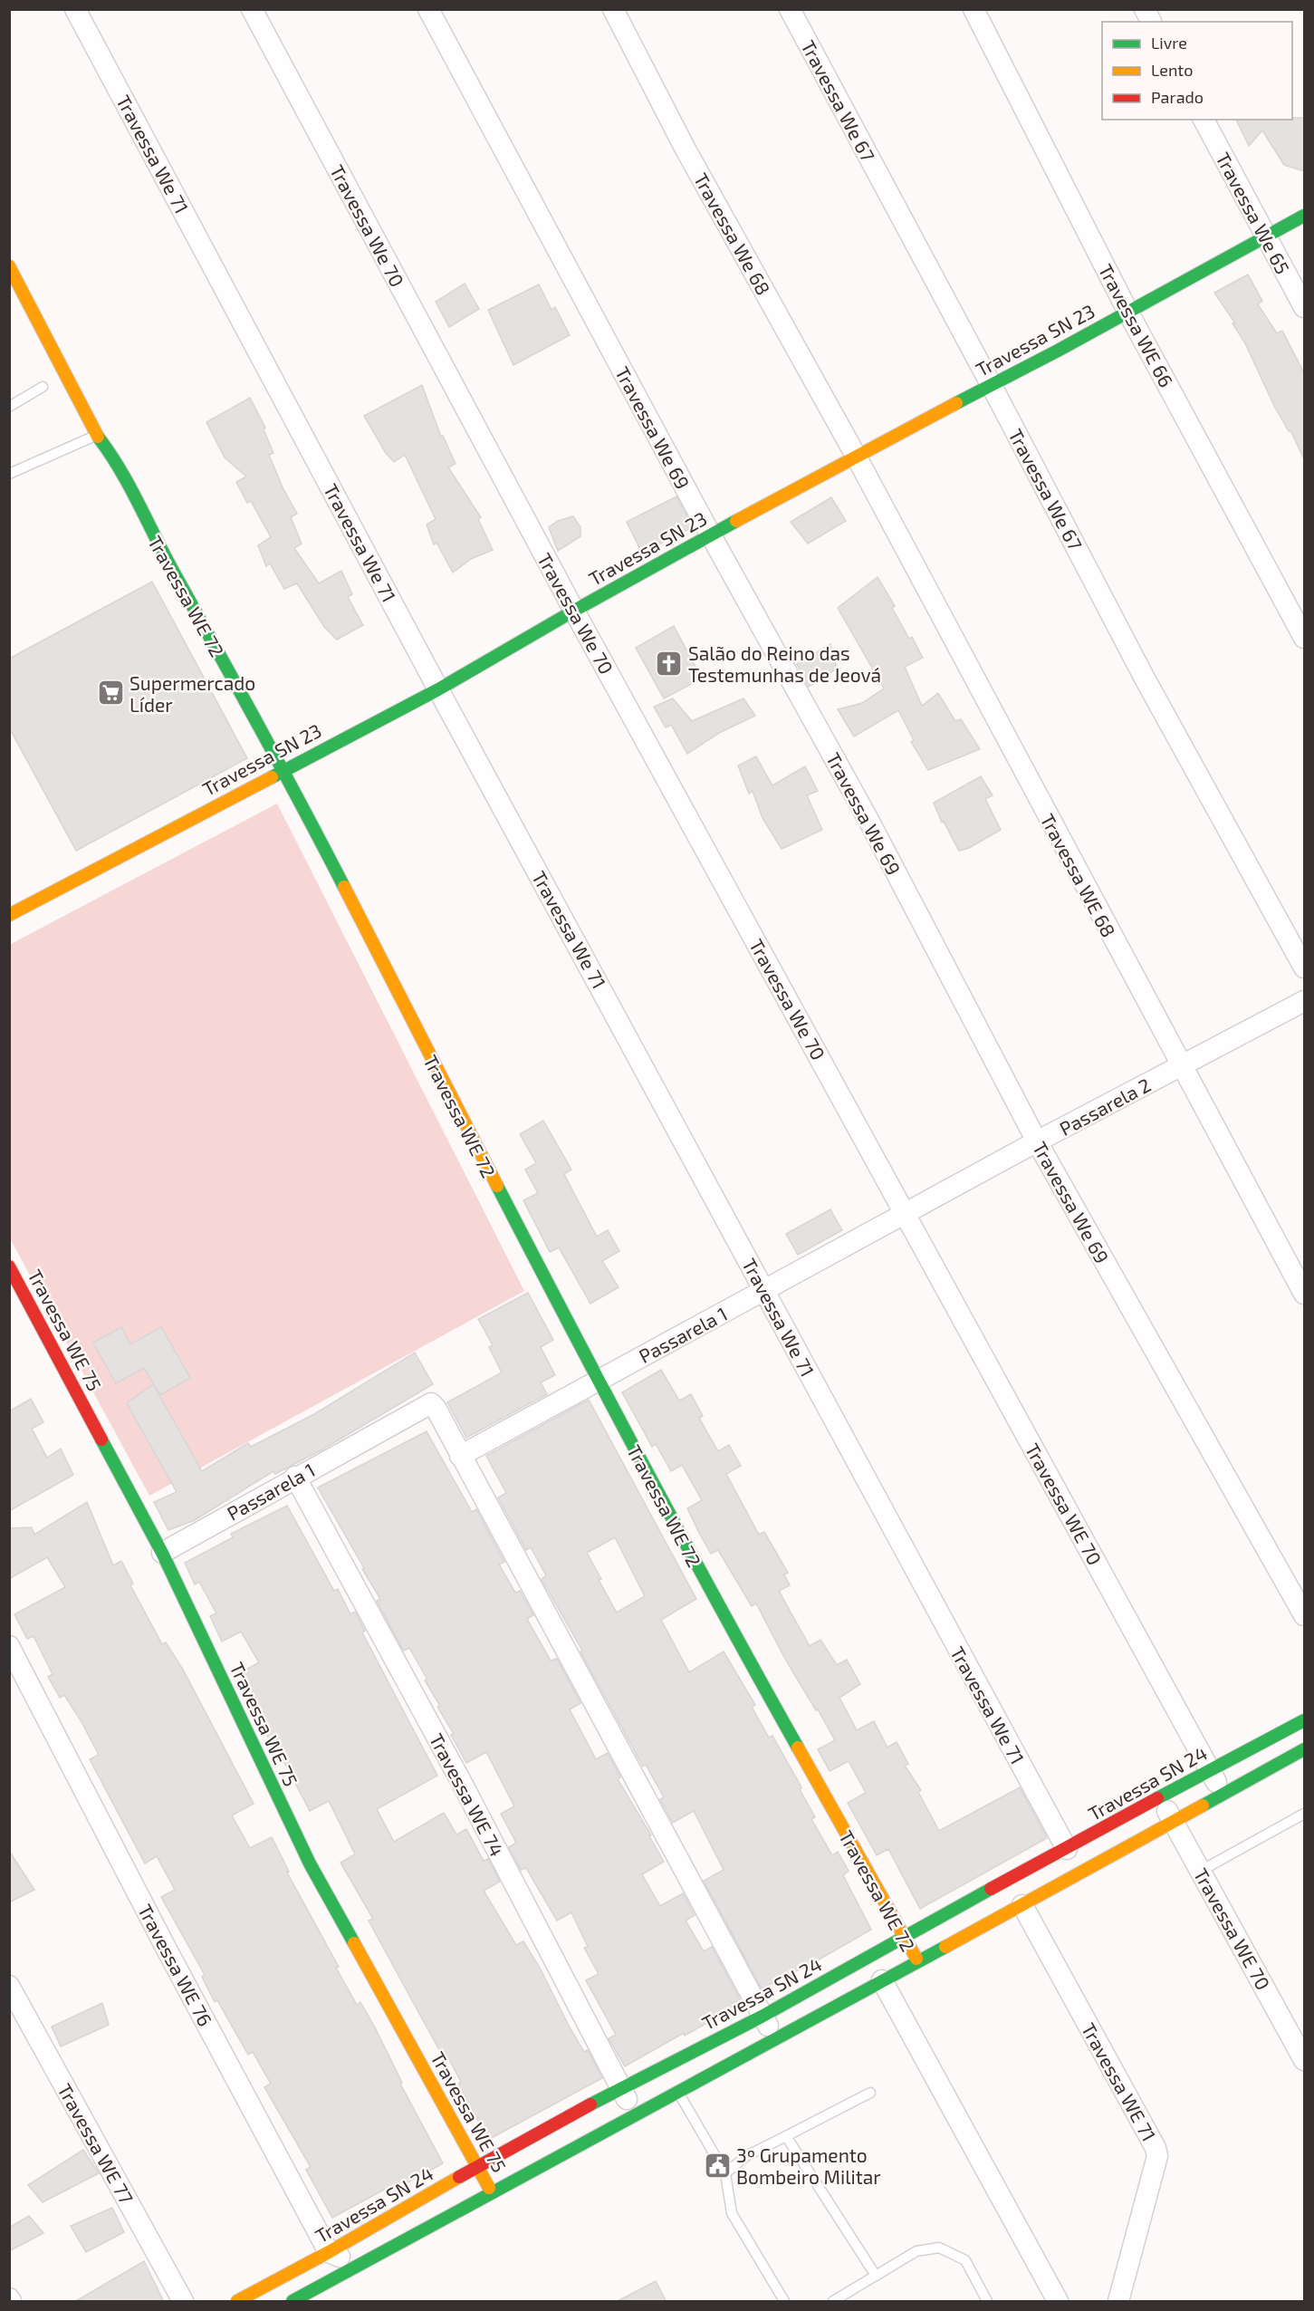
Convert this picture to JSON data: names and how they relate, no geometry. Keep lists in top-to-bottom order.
{
  "streets": {
    "main road": [
      "Travessa SN 23",
      "Travessa WE 72",
      "Travessa WE 75",
      "Travessa SN 24"
    ],
    "street": [
      "Travessa We 67",
      "Travessa We 71",
      "Travessa We 65",
      "Travessa We 70",
      "Travessa We 68",
      "Travessa WE 66",
      "Travessa We 69",
      "Travessa WE 68",
      "Passarela 2",
      "Passarela 1",
      "Travessa WE 70",
      "Travessa WE 74",
      "Travessa WE 76",
      "Travessa WE 71",
      "Travessa WE 77"
    ]
  },
  "crossings": [
    ["Travessa We 67", "Travessa SN 23"],
    ["Travessa We 71", "Travessa SN 23"],
    ["Travessa We 71", "Passarela 1"],
    ["Travessa We 71", "Travessa SN 24"],
    ["Travessa We 65", "Travessa SN 23"],
    ["Travessa We 70", "Travessa SN 23"],
    ["Travessa We 70", "Passarela 2"],
    ["Travessa We 70", "Passarela 1"],
    ["Travessa We 70", "Travessa WE 70"],
    ["Travessa We 68", "Travessa SN 23"],
    ["Travessa We 68", "Travessa WE 68"],
    ["Travessa WE 66", "Travessa SN 23"],
    ["Travessa SN 23", "Travessa We 69"],
    ["Travessa SN 23", "Travessa WE 72"],
    ["Travessa SN 23", "Travessa WE 68"],
    ["Travessa We 69", "Passarela 2"],
    ["Travessa WE 72", "Passarela 1"],
    ["Travessa WE 72", "Travessa SN 24"],
    ["Travessa WE 68", "Passarela 2"],
    ["Passarela 2", "Passarela 1"],
    ["Passarela 2", "Travessa WE 70"],
    ["Travessa WE 75", "Passarela 1"],
    ["Travessa WE 75", "Travessa SN 24"],
    ["Passarela 1", "Travessa WE 70"],
    ["Passarela 1", "Travessa WE 74"],
    ["Travessa WE 70", "Travessa SN 24"],
    ["Travessa SN 24", "Travessa WE 74"],
    ["Travessa SN 24", "Travessa WE 76"]
  ],
  "places": {
    "church": ["Salão do Reino das Testemunhas de Jeová"],
    "supermarket": ["Supermercado Líder"],
    "public building": ["3º Grupamento Bombeiro Militar"]
  },
  "legend": ["Livre", "Lento", "Parado"]
}
